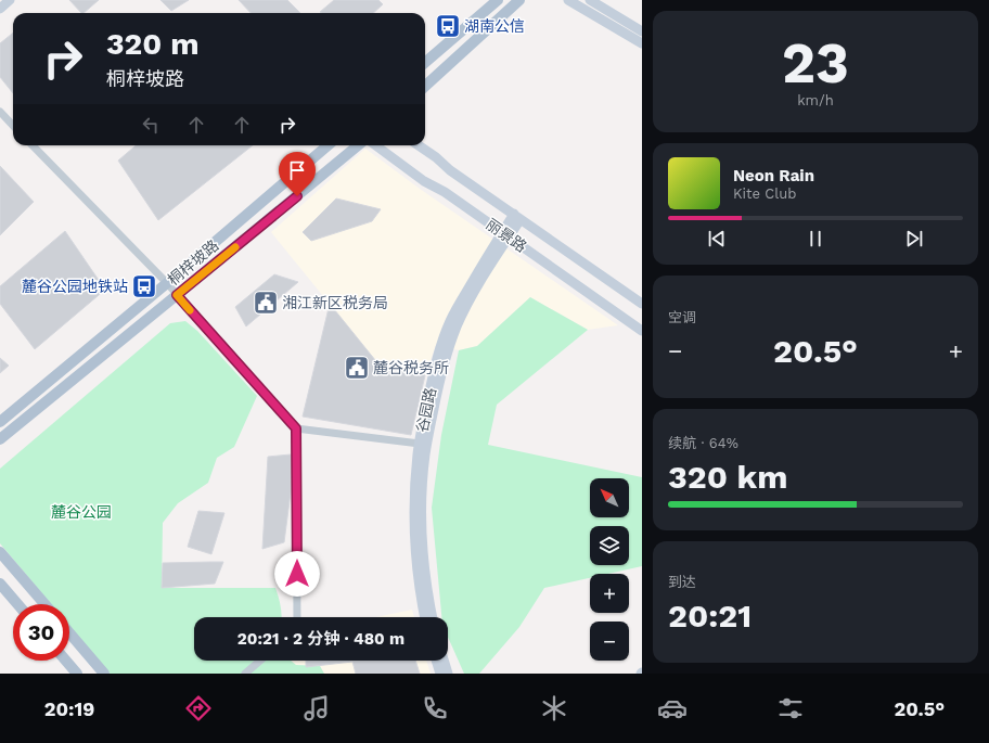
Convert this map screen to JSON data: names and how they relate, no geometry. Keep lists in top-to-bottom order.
{
  "streets": {
    "main road": ["丽景路", "桐梓坡路", "谷园路"]
  },
  "crossings": [
    ["丽景路", "谷园路"]
  ],
  "parks": ["麓谷公园"],
  "places": {
    "bus stop": ["湖南公信", "麓谷公园地铁站"],
    "public building": ["湘江新区税务局", "麓谷税务所"]
  },
  "north": "top left",
  "page": {
    "tile": [
      ["23", "km/h"],
      "空调",
      ["续航 · 64%", "320 km"],
      ["到达", "20:21"]
    ],
    "turn": ["320 m", "桐梓坡路"],
    "song": ["Neon Rain", "Kite Club"],
    "heat": ["−", "20.5°", "+"],
    "map_buttons": ["+", "−"],
    "limit": "30",
    "trip": "20:21 · 2 分钟 · 480 m",
    "tabs": ["20:19", "20.5°"]
  }
}
